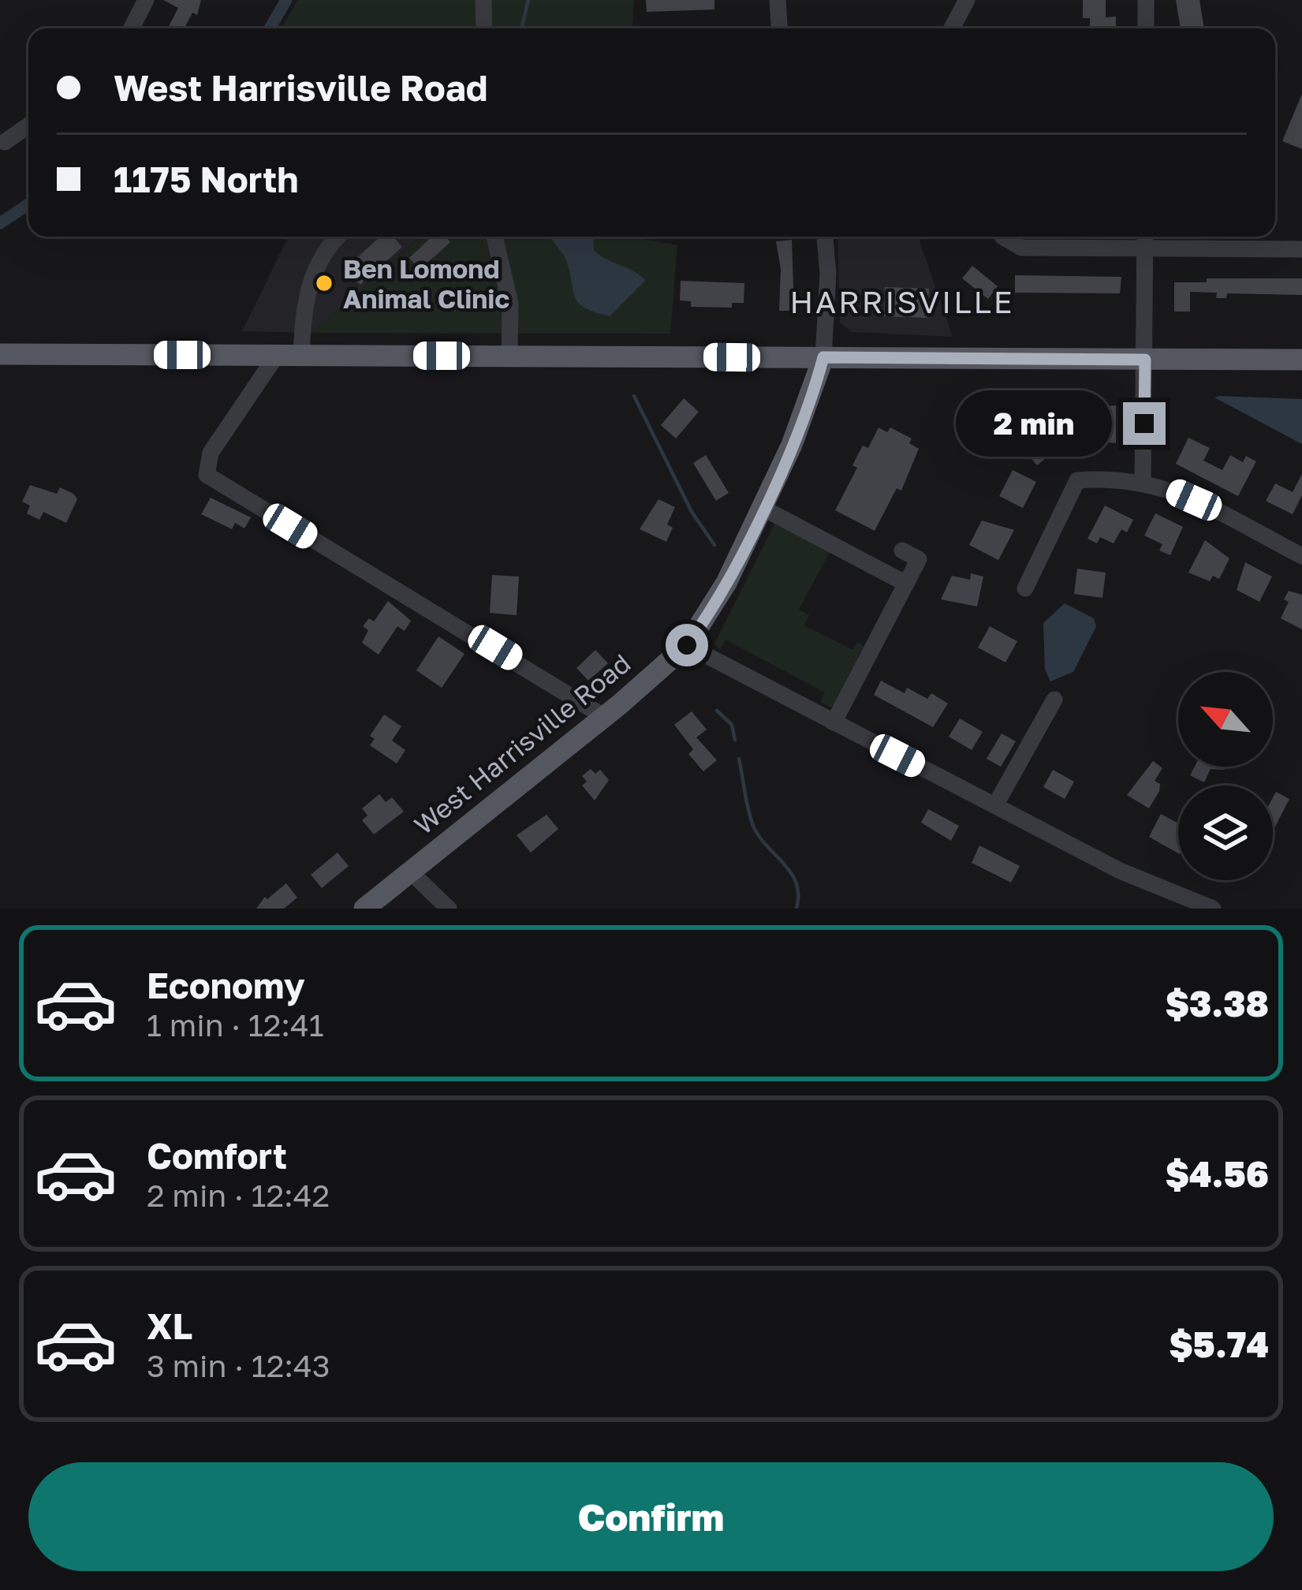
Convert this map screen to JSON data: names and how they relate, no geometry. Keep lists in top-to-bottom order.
{
  "streets": {
    "main road": ["West Harrisville Road"]
  },
  "districts": ["HARRISVILLE"],
  "places": ["Ben Lomond Animal Clinic"],
  "north": "top left",
  "page": {
    "banner": ["West Harrisville Road", "1175 North"],
    "bubble": "2 min",
    "list": [
      {
        "name": "Economy",
        "note": "1 min · 12:41",
        "value": "$3.38"
      },
      {
        "name": "Comfort",
        "note": "2 min · 12:42",
        "value": "$4.56"
      },
      {
        "name": "XL",
        "note": "3 min · 12:43",
        "value": "$5.74"
      }
    ],
    "buttons": "Confirm"
  }
}
